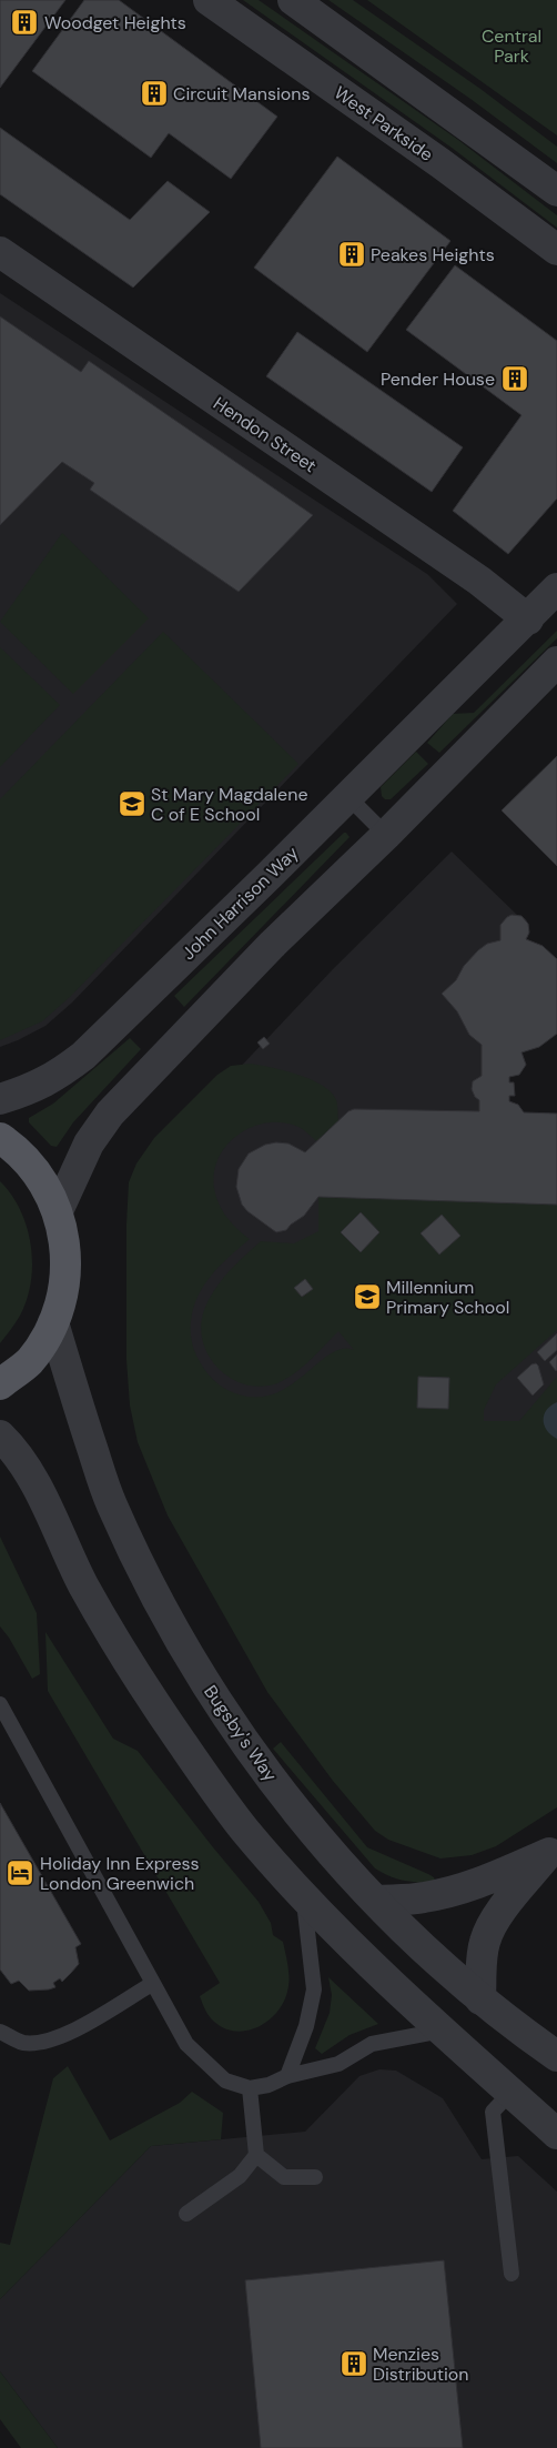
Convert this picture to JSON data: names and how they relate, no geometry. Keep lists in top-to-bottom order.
{
  "streets": {
    "street": [
      "West Parkside",
      "Hendon Street",
      "John Harrison Way",
      "Bugsby's Way"
    ]
  },
  "crossings": [
    ["Hendon Street", "John Harrison Way"]
  ],
  "parks": ["Central Park"],
  "places": {
    "building": [
      "Woodget Heights",
      "Circuit Mansions",
      "Peakes Heights",
      "Pender House",
      "Menzies Distribution"
    ],
    "school or university": ["St Mary Magdalene C of E School", "Millennium Primary School"],
    "hotel": ["Holiday Inn Express London Greenwich"]
  }
}
